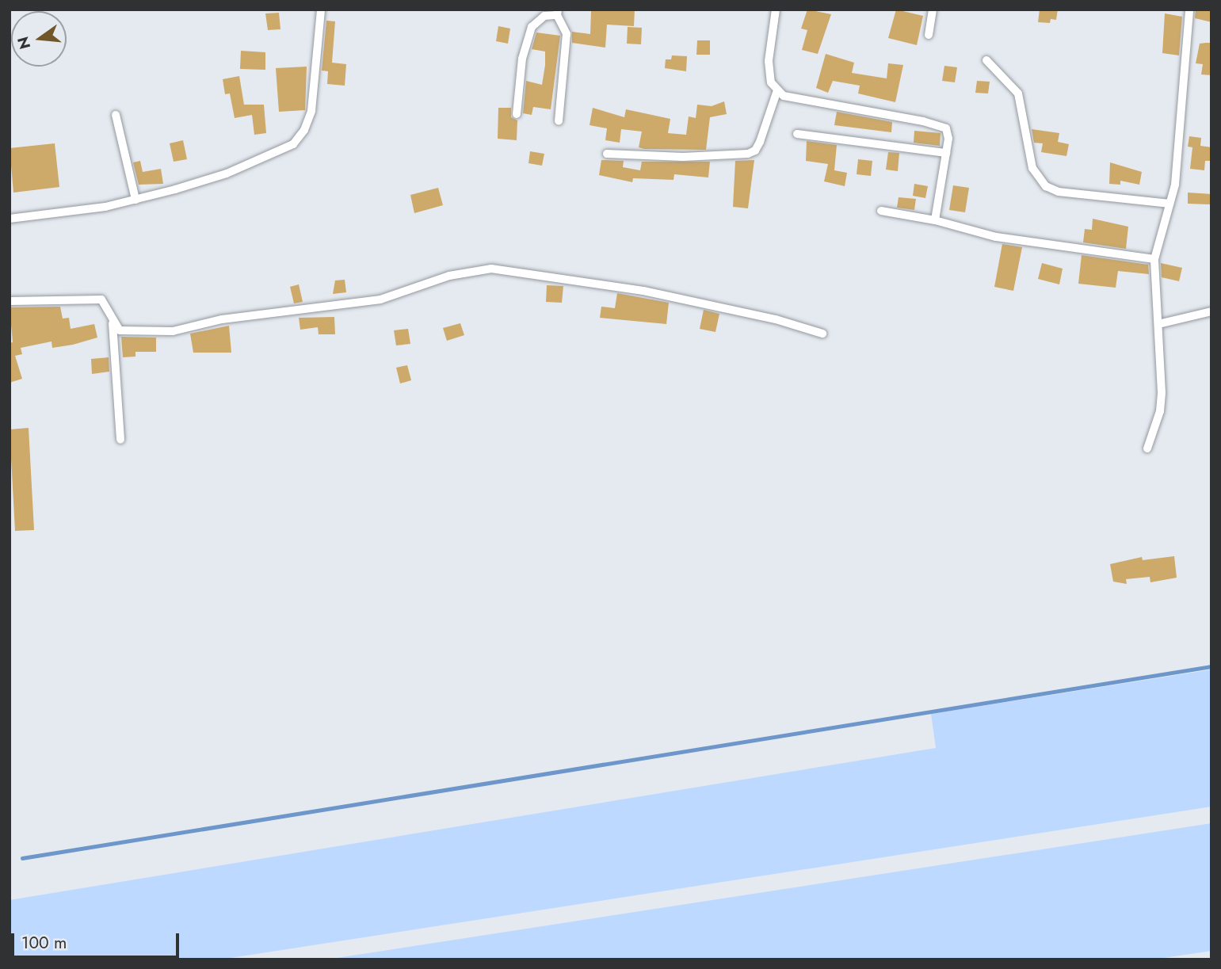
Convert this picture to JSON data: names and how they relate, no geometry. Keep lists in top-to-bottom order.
{
  "scale_bar": "100 m",
  "north": "left"
}
